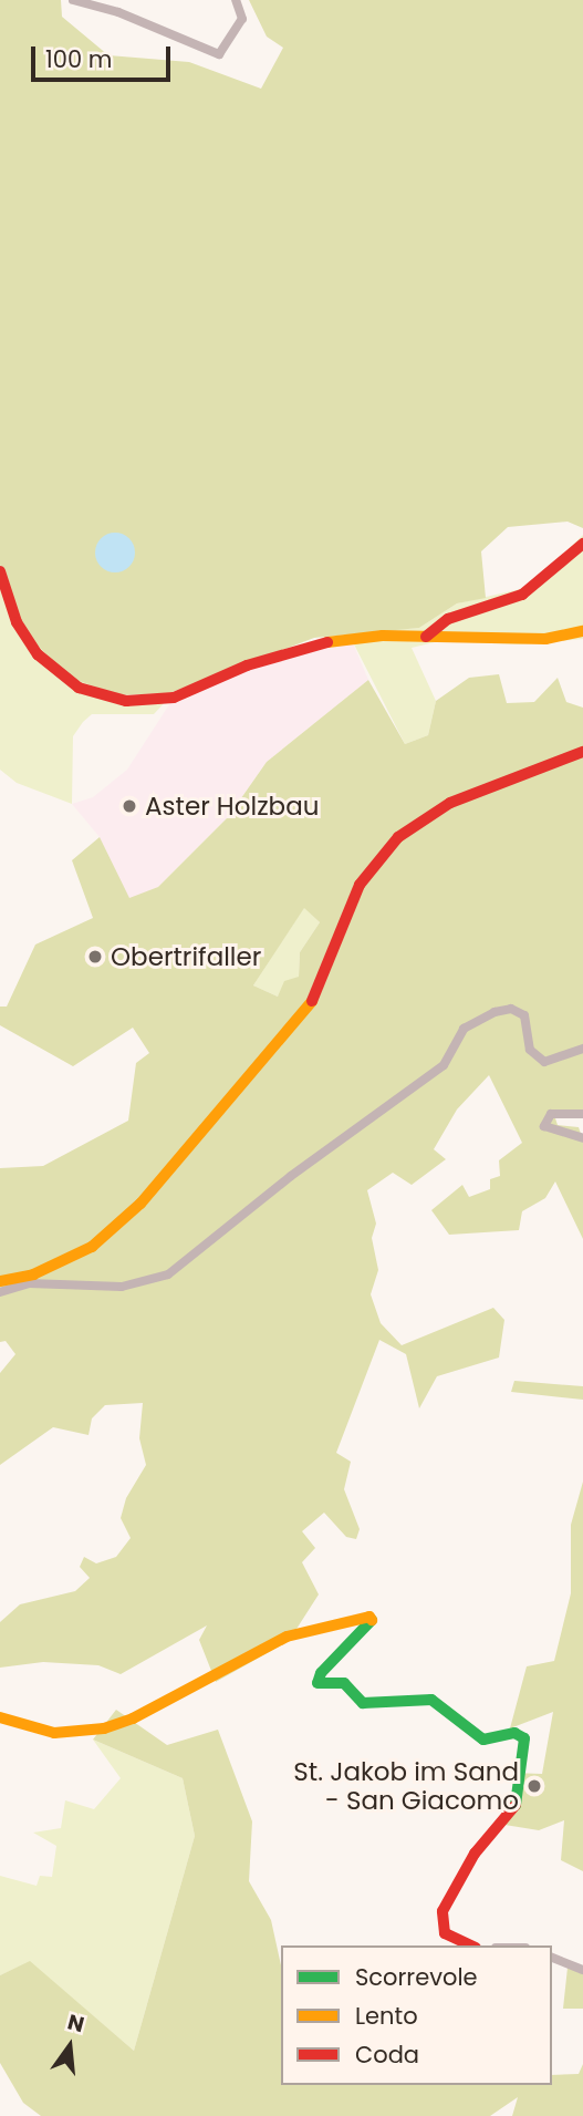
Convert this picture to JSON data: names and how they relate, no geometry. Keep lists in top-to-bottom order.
{
  "places": ["Aster Holzbau", "Obertrifaller", "St. Jakob im Sand - San Giacomo"],
  "legend": ["Scorrevole", "Lento", "Coda"],
  "scale_bar": "100 m",
  "north": "top"
}
